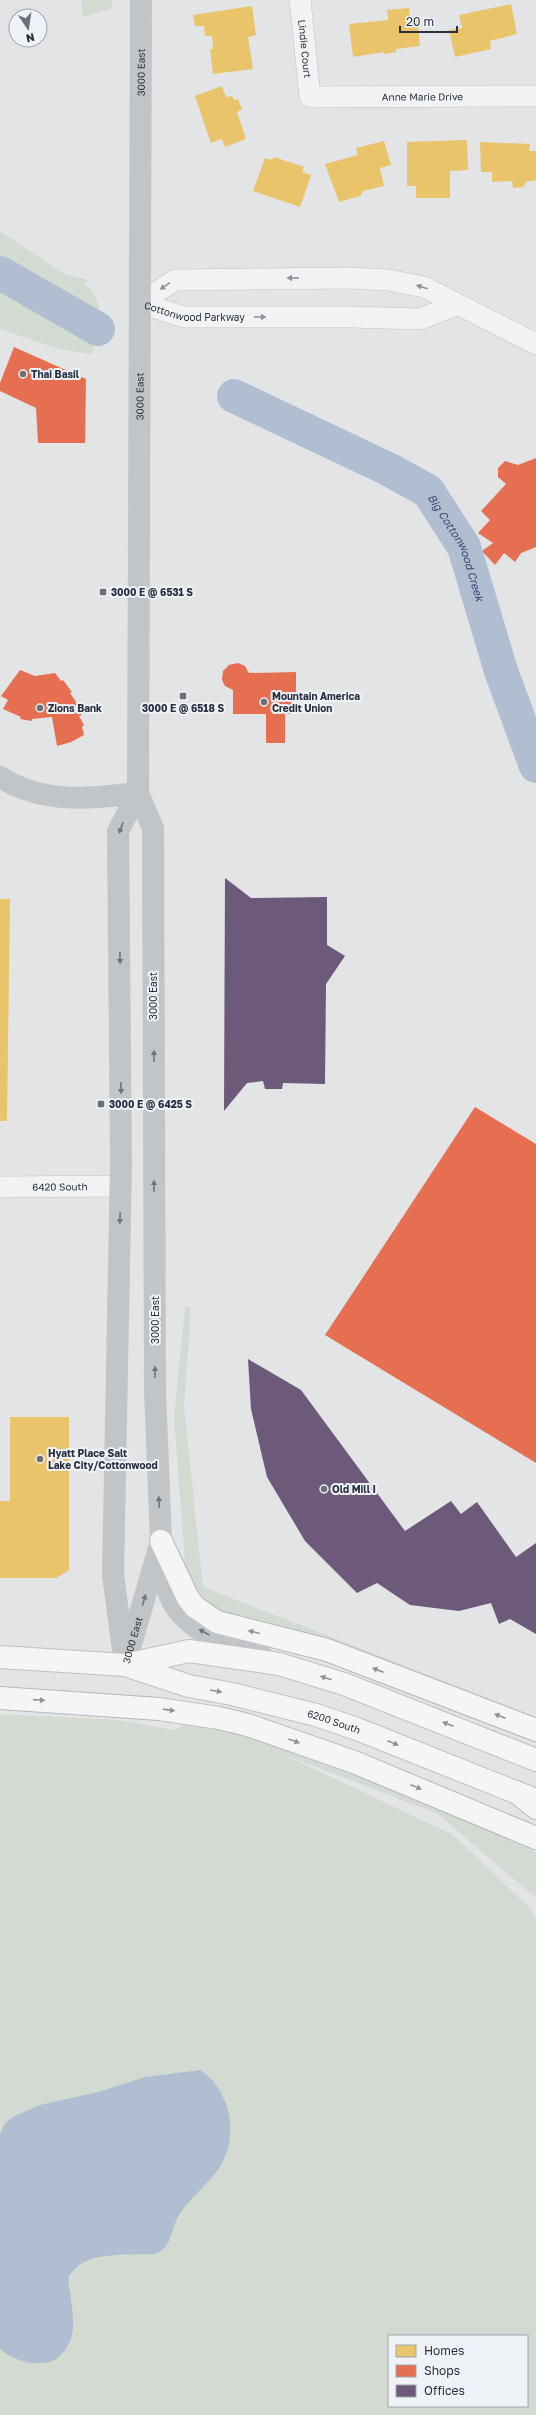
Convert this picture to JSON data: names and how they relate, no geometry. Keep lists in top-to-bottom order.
{
  "streets": {
    "main road": ["3000 East", "6200 South"],
    "street": [
      "Lindie Court",
      "Anne Marie Drive",
      "Cottonwood Parkway",
      "6420 South"
    ]
  },
  "crossings": [
    ["Lindie Court", "Anne Marie Drive"],
    ["3000 East", "Cottonwood Parkway"],
    ["3000 East", "6420 South"],
    ["3000 East", "6200 South"]
  ],
  "water": ["Big Cottonwood Creek"],
  "places": {
    "other": [
      "Thai Basil",
      "Mountain America Credit Union",
      "Zions Bank",
      "Hyatt Place Salt Lake City/Cottonwood",
      "Old Mill I"
    ],
    "transit": ["3000 E @ 6531 S", "3000 E @ 6518 S", "3000 E @ 6425 S"]
  },
  "legend": ["Homes", "Shops", "Offices"],
  "scale_bar": "20 m",
  "north": "bottom"
}
